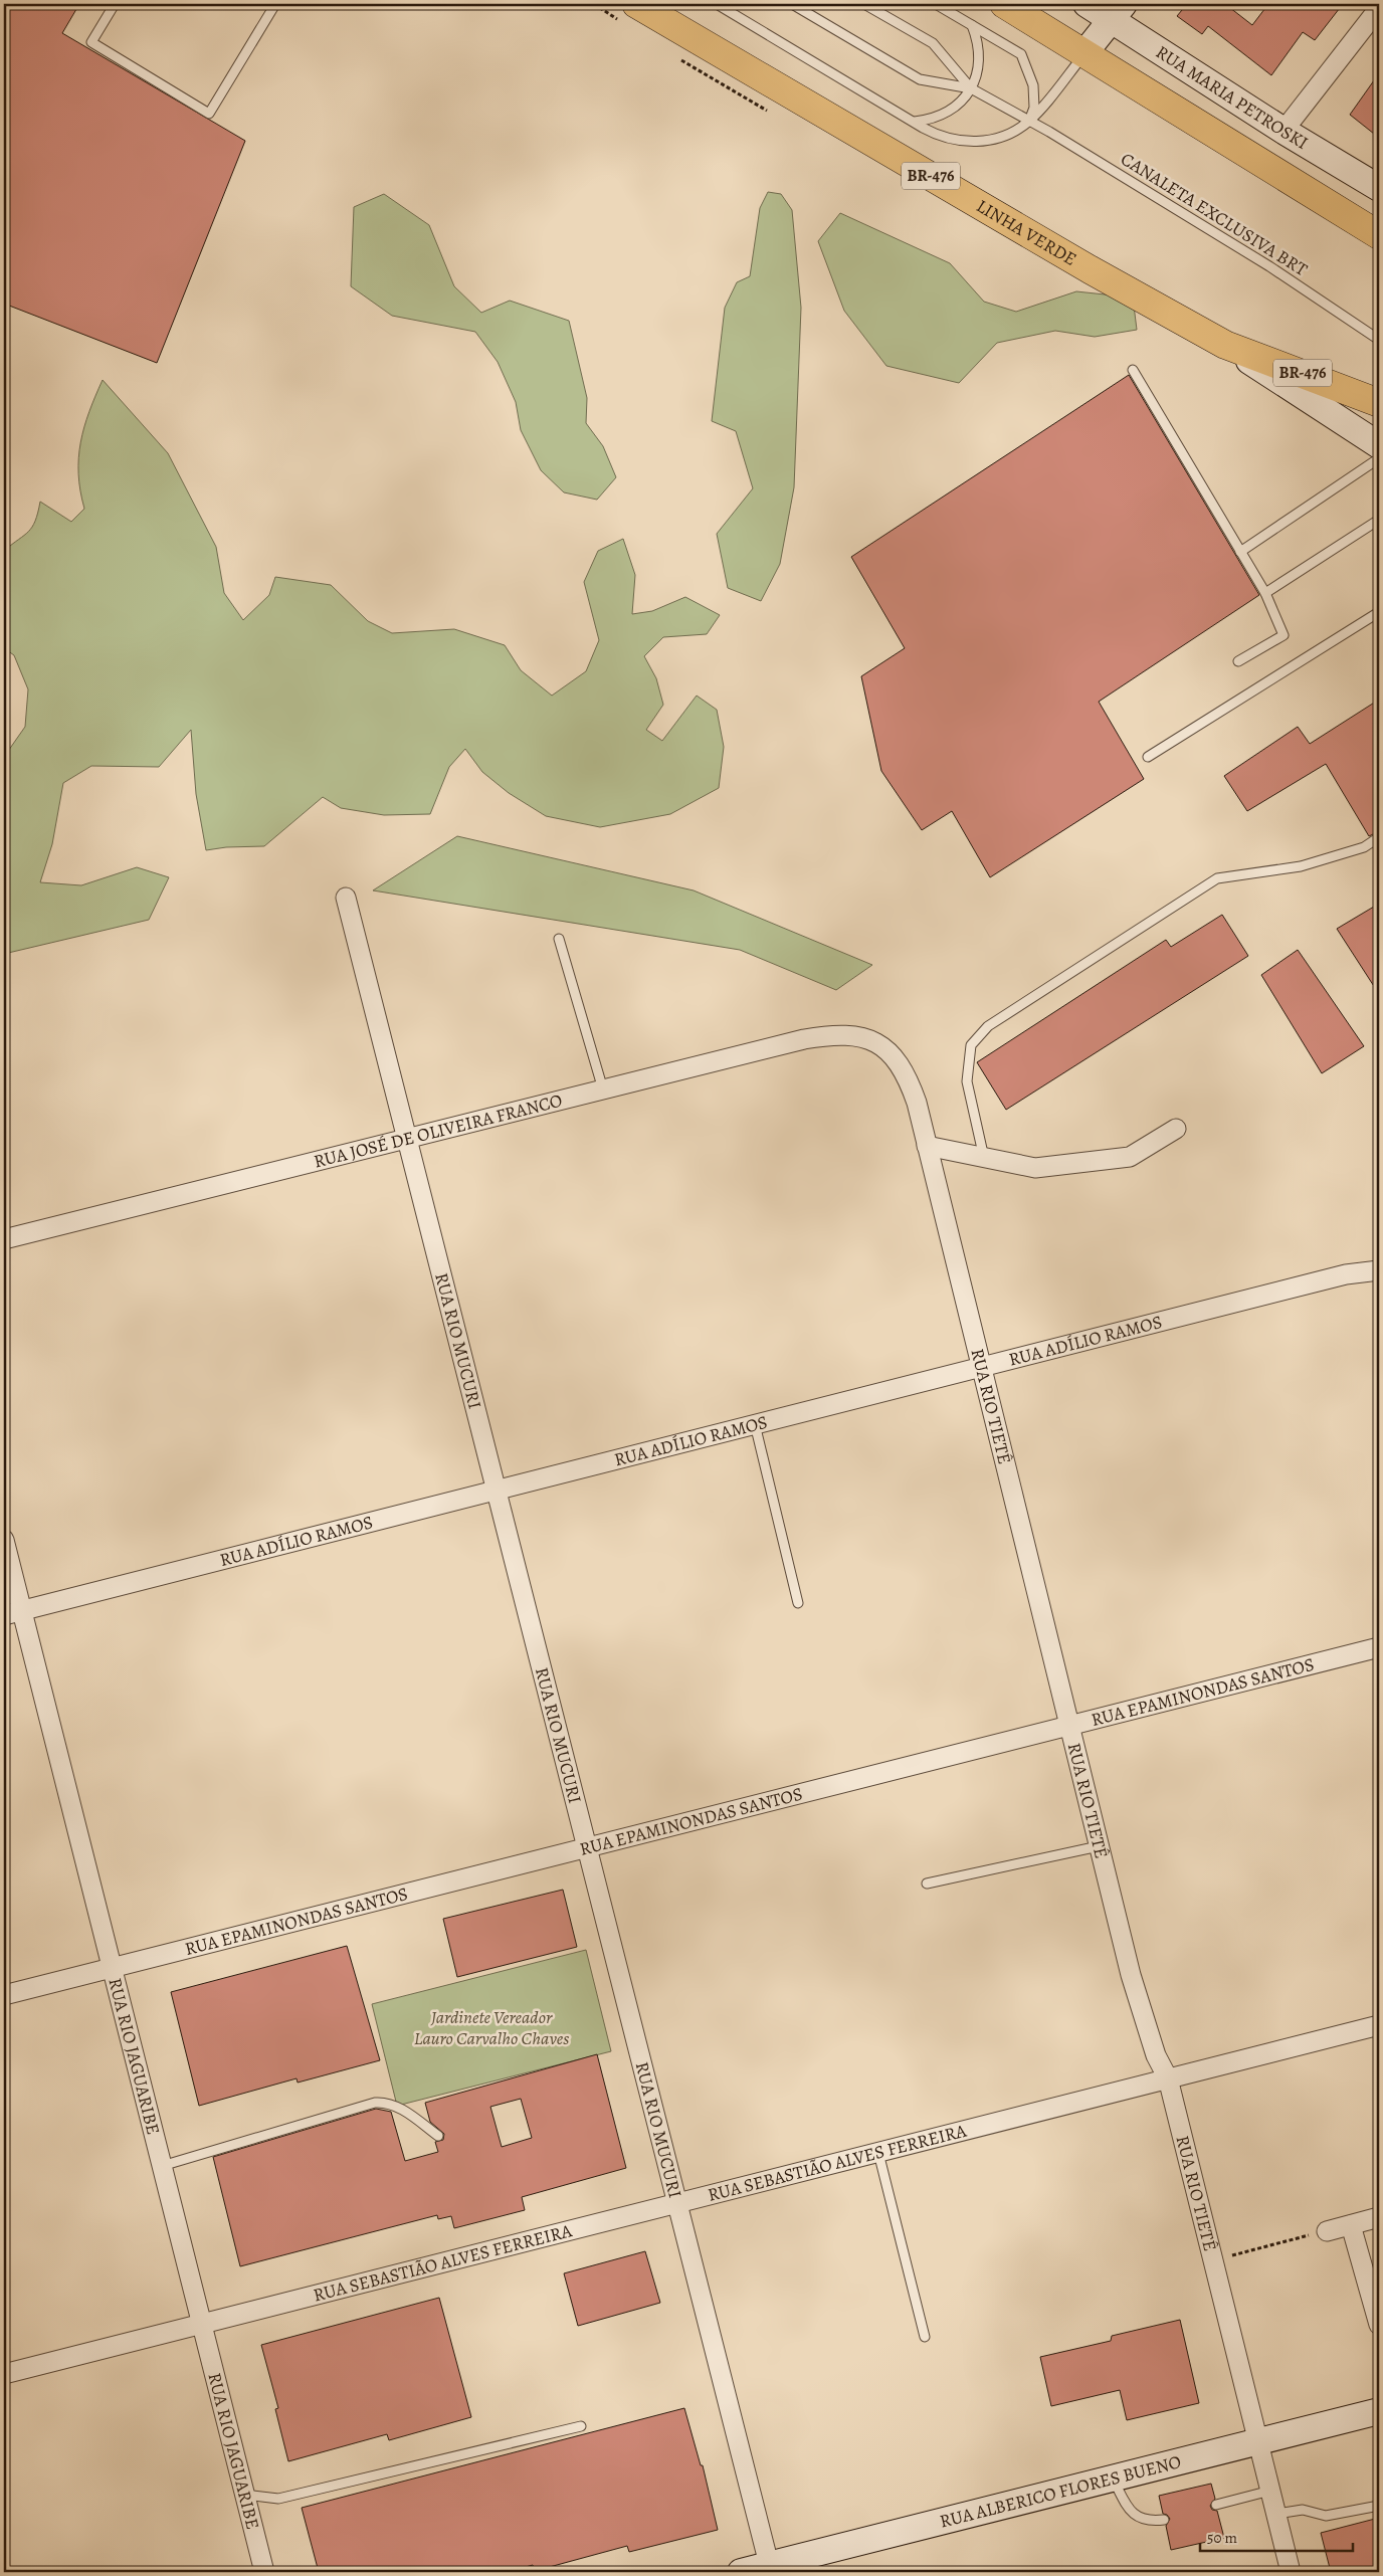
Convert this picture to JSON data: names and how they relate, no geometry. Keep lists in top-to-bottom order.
{
  "streets": {
    "highway": ["BR-476", "LINHA VERDE"],
    "main road": ["RUA MARIA PETROSKI", "RUA ALBERICO FLORES BUENO"],
    "street": [
      "RUA JOSÉ DE OLIVEIRA FRANCO",
      "RUA RIO MUCURI",
      "RUA ADÍLIO RAMOS",
      "RUA RIO TIETÊ",
      "RUA EPAMINONDAS SANTOS",
      "RUA RIO JAGUARIBE",
      "RUA SEBASTIÃO ALVES FERREIRA"
    ],
    "lane": ["CANALETA EXCLUSIVA BRT"]
  },
  "crossings": [
    ["RUA JOSÉ DE OLIVEIRA FRANCO", "RUA RIO MUCURI"],
    ["RUA JOSÉ DE OLIVEIRA FRANCO", "RUA RIO TIETÊ"],
    ["RUA RIO MUCURI", "RUA ADÍLIO RAMOS"],
    ["RUA RIO MUCURI", "RUA EPAMINONDAS SANTOS"],
    ["RUA RIO MUCURI", "RUA SEBASTIÃO ALVES FERREIRA"],
    ["RUA RIO MUCURI", "RUA ALBERICO FLORES BUENO"],
    ["RUA ADÍLIO RAMOS", "RUA RIO TIETÊ"],
    ["RUA ADÍLIO RAMOS", "RUA RIO JAGUARIBE"],
    ["RUA RIO TIETÊ", "RUA EPAMINONDAS SANTOS"],
    ["RUA RIO TIETÊ", "RUA SEBASTIÃO ALVES FERREIRA"],
    ["RUA RIO TIETÊ", "RUA ALBERICO FLORES BUENO"],
    ["RUA EPAMINONDAS SANTOS", "RUA RIO JAGUARIBE"],
    ["RUA RIO JAGUARIBE", "RUA SEBASTIÃO ALVES FERREIRA"]
  ],
  "parks": ["Jardinete Vereador Lauro Carvalho Chaves"],
  "scale_bar": "50 m"
}
